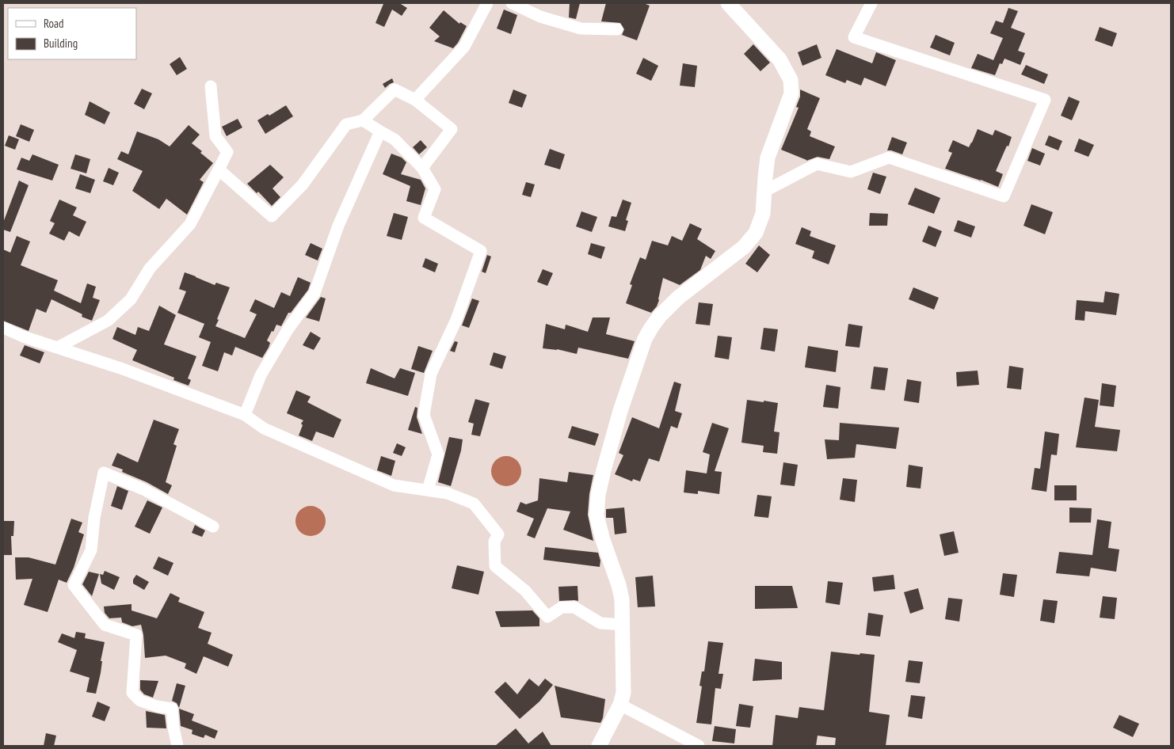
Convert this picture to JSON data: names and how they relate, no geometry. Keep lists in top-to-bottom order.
{
  "legend": ["Road", "Building"]
}
